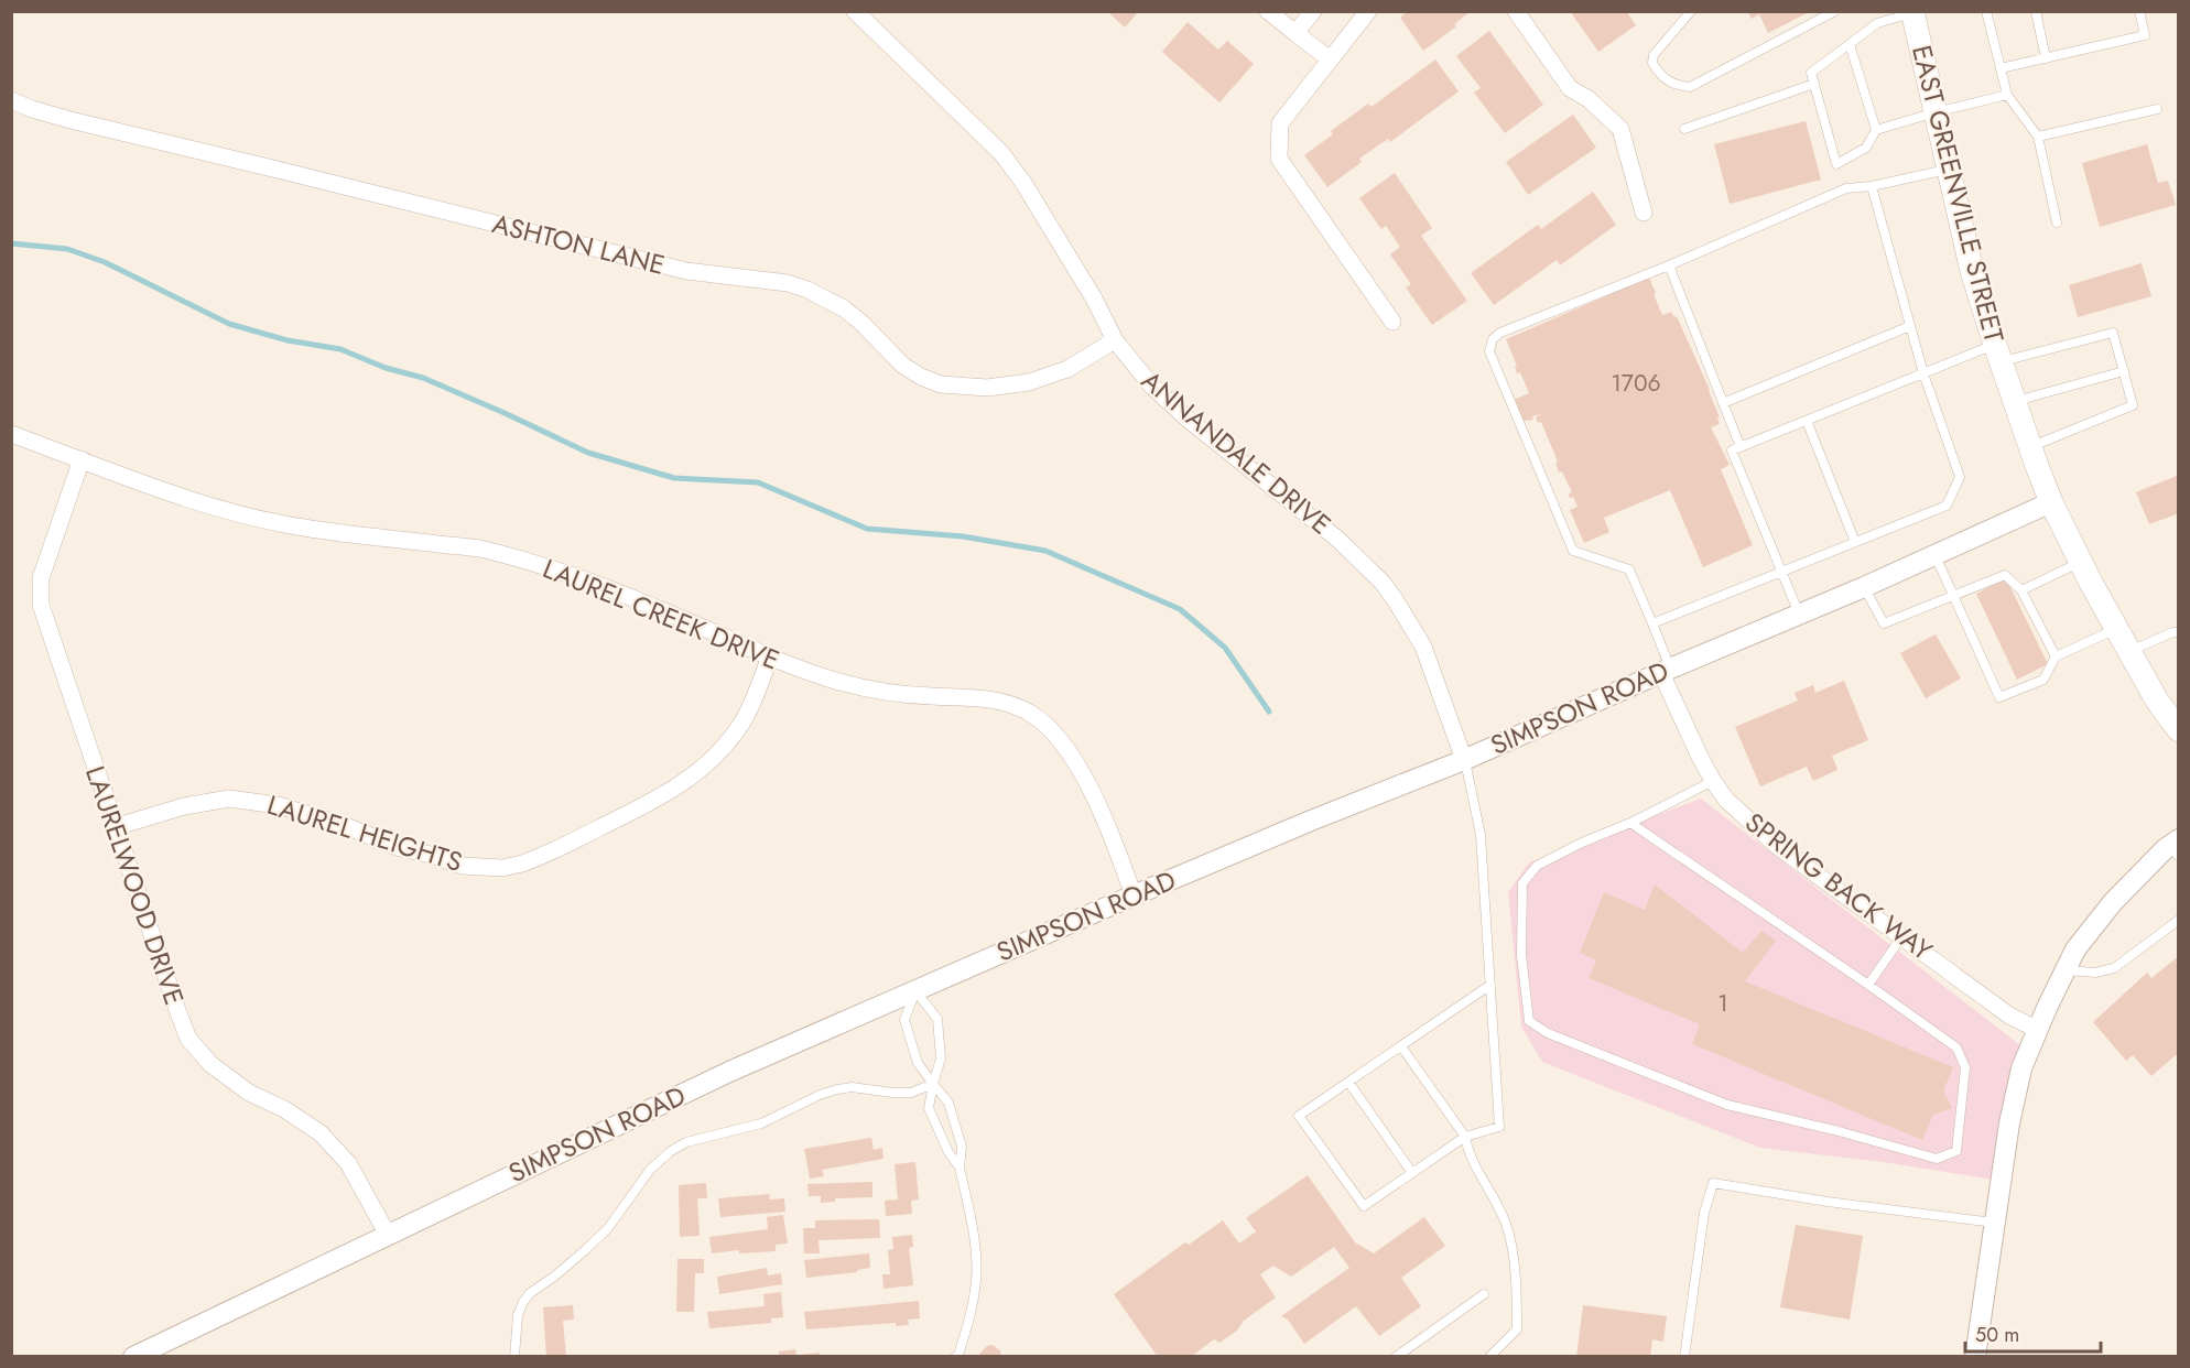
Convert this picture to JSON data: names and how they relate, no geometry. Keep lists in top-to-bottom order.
{
  "streets": {
    "main road": ["EAST GREENVILLE STREET"],
    "street": [
      "ASHTON LANE",
      "ANNANDALE DRIVE",
      "LAUREL CREEK DRIVE",
      "SIMPSON ROAD",
      "LAUREL HEIGHTS",
      "LAURELWOOD DRIVE",
      "SPRING BACK WAY"
    ]
  },
  "crossings": [
    ["EAST GREENVILLE STREET", "SIMPSON ROAD"],
    ["ASHTON LANE", "ANNANDALE DRIVE"],
    ["ANNANDALE DRIVE", "SIMPSON ROAD"],
    ["LAUREL CREEK DRIVE", "SIMPSON ROAD"],
    ["LAUREL CREEK DRIVE", "LAUREL HEIGHTS"],
    ["LAUREL CREEK DRIVE", "LAURELWOOD DRIVE"],
    ["SIMPSON ROAD", "LAURELWOOD DRIVE"],
    ["SIMPSON ROAD", "SPRING BACK WAY"],
    ["LAUREL HEIGHTS", "LAURELWOOD DRIVE"]
  ],
  "house_numbers": ["1706", "1"],
  "scale_bar": "50 m"
}
